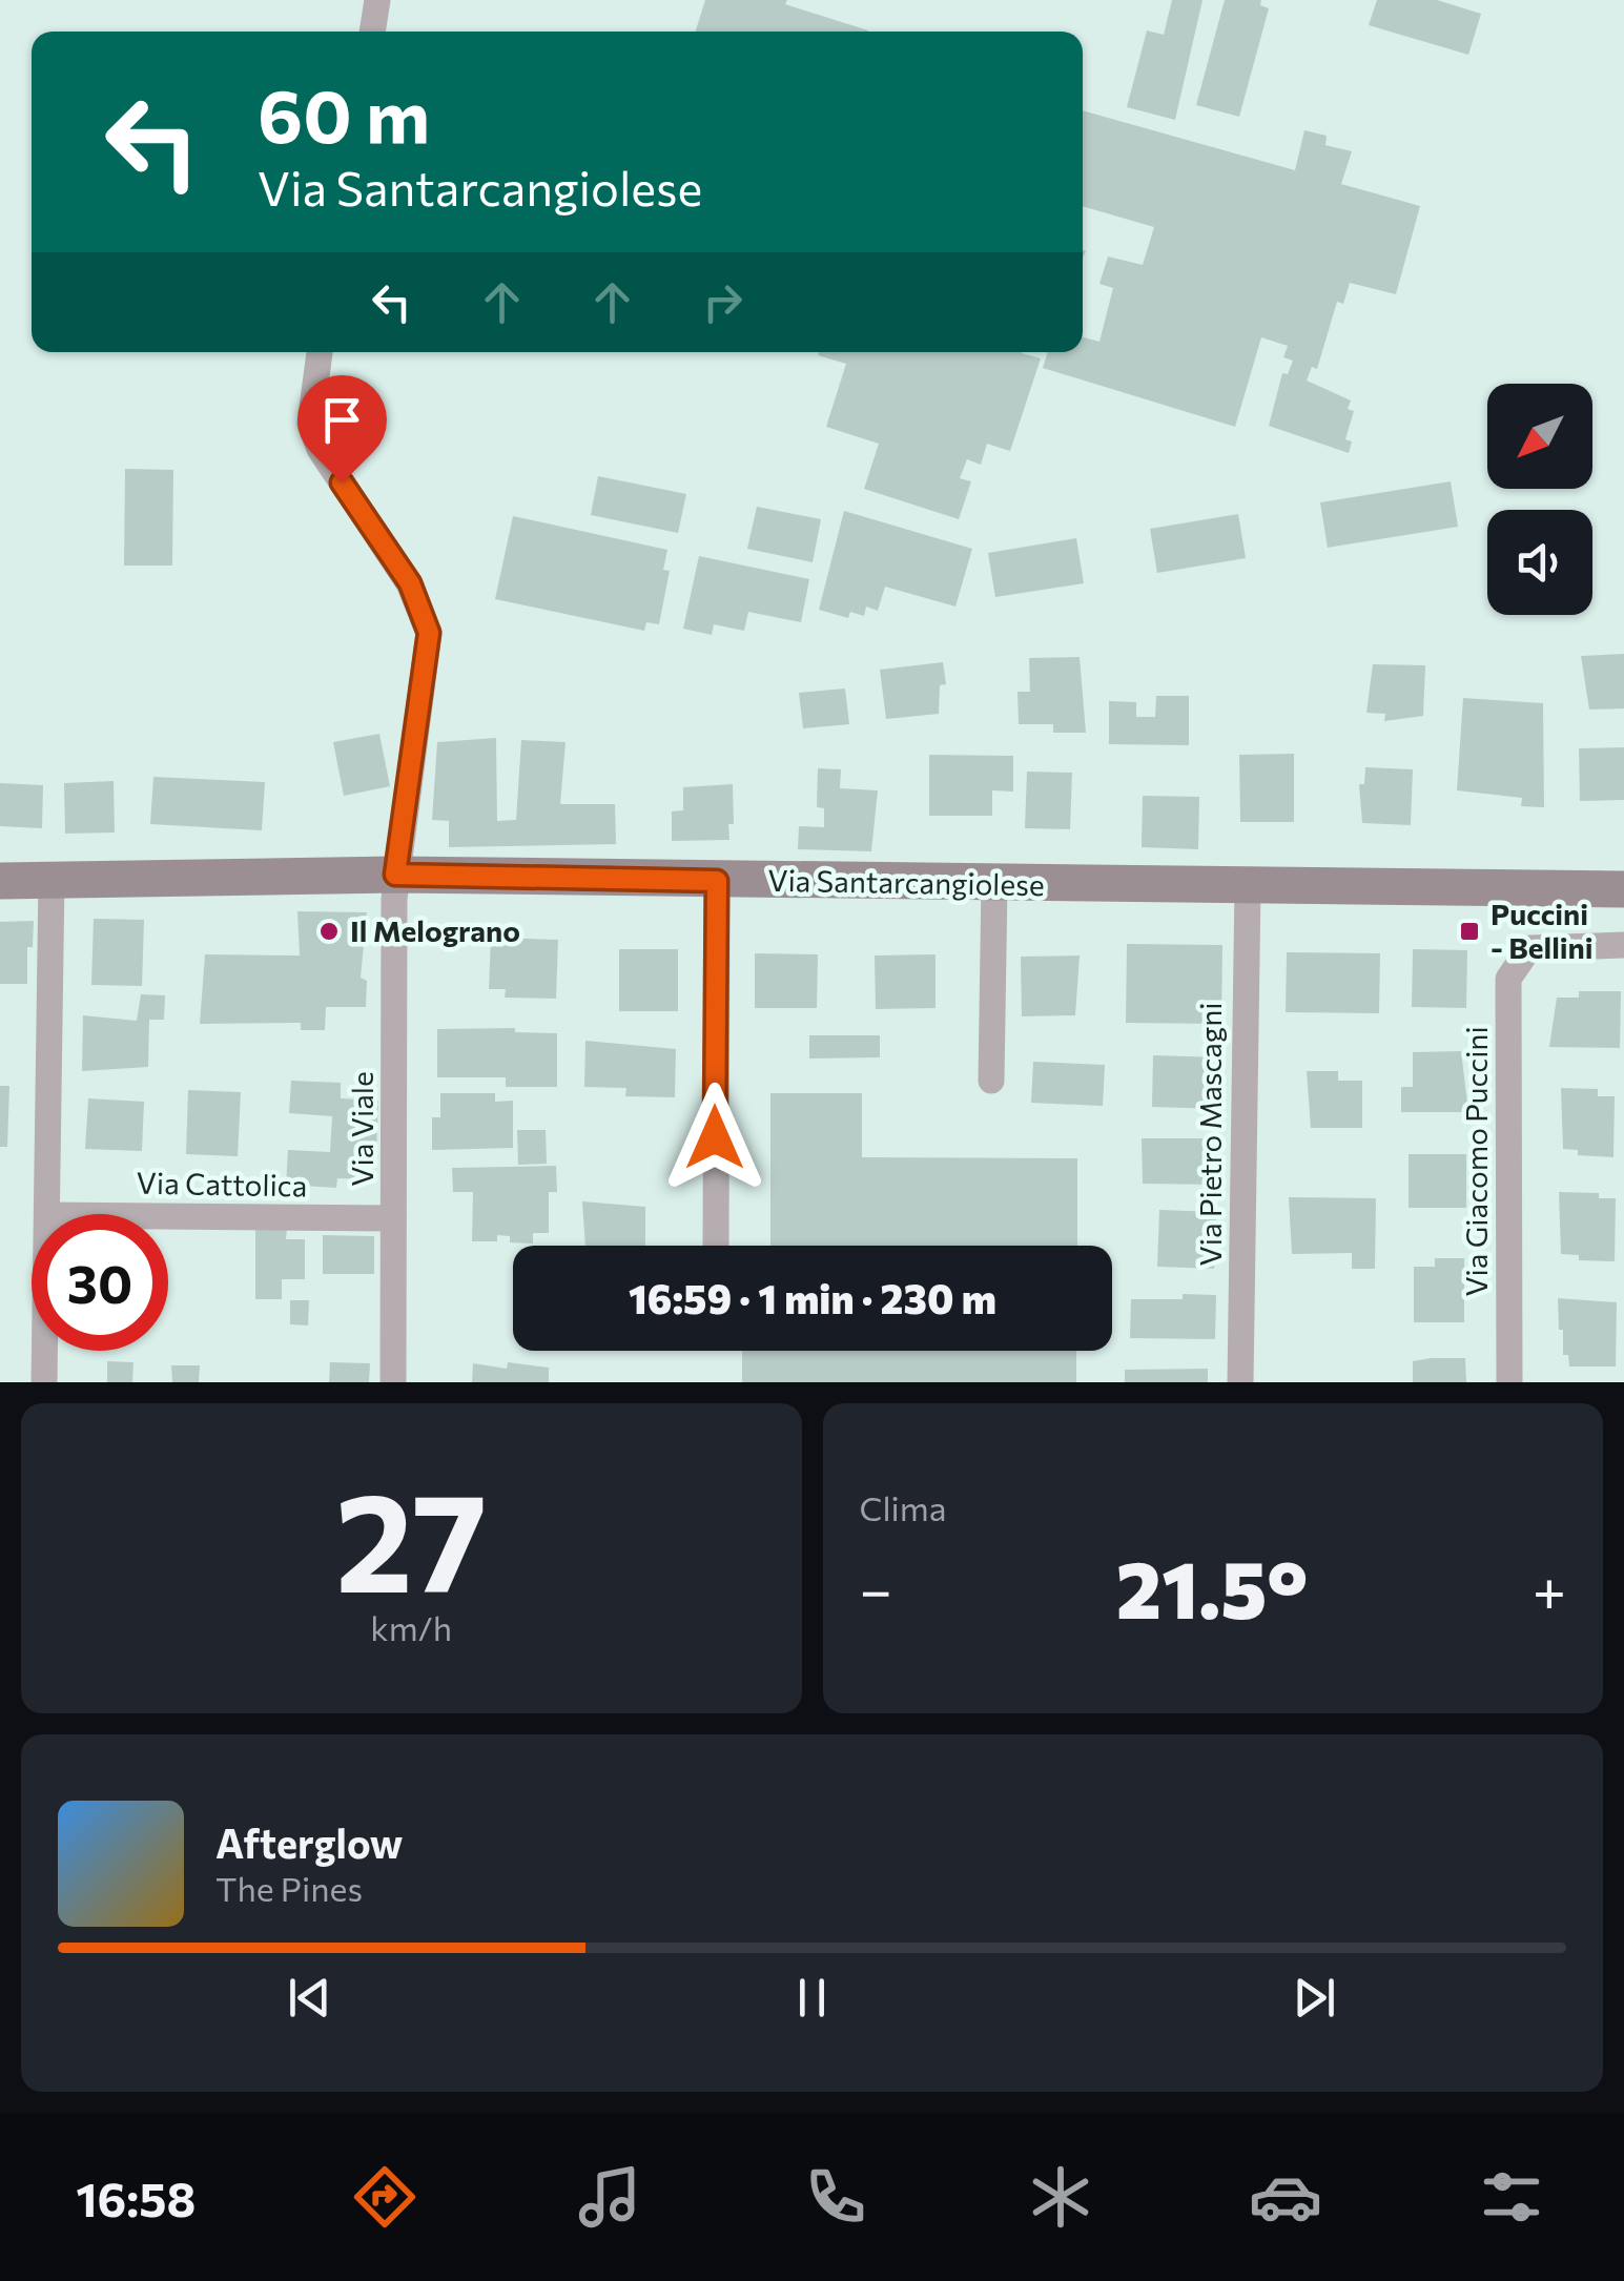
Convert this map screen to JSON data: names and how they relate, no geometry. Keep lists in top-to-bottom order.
{
  "streets": {
    "main road": ["Via Santarcangiolese"],
    "street": [
      "Via Viale",
      "Via Pietro Mascagni",
      "Via Giacomo Puccini",
      "Via Cattolica"
    ]
  },
  "crossings": [
    ["Via Santarcangiolese", "Via Viale"],
    ["Via Santarcangiolese", "Via Pietro Mascagni"],
    ["Via Viale", "Via Cattolica"]
  ],
  "places": {
    "other": ["Il Melograno"],
    "transit": ["Puccini - Bellini"]
  },
  "north": "bottom left",
  "page": {
    "turn": ["60 m", "Via Santarcangiolese"],
    "limit": "30",
    "trip": "16:59 · 1 min · 230 m",
    "tile": [
      ["27", "km/h"],
      "Clima"
    ],
    "heat": ["−", "21.5°", "+"],
    "song": ["Afterglow", "The Pines"],
    "tabs": "16:58"
  }
}
